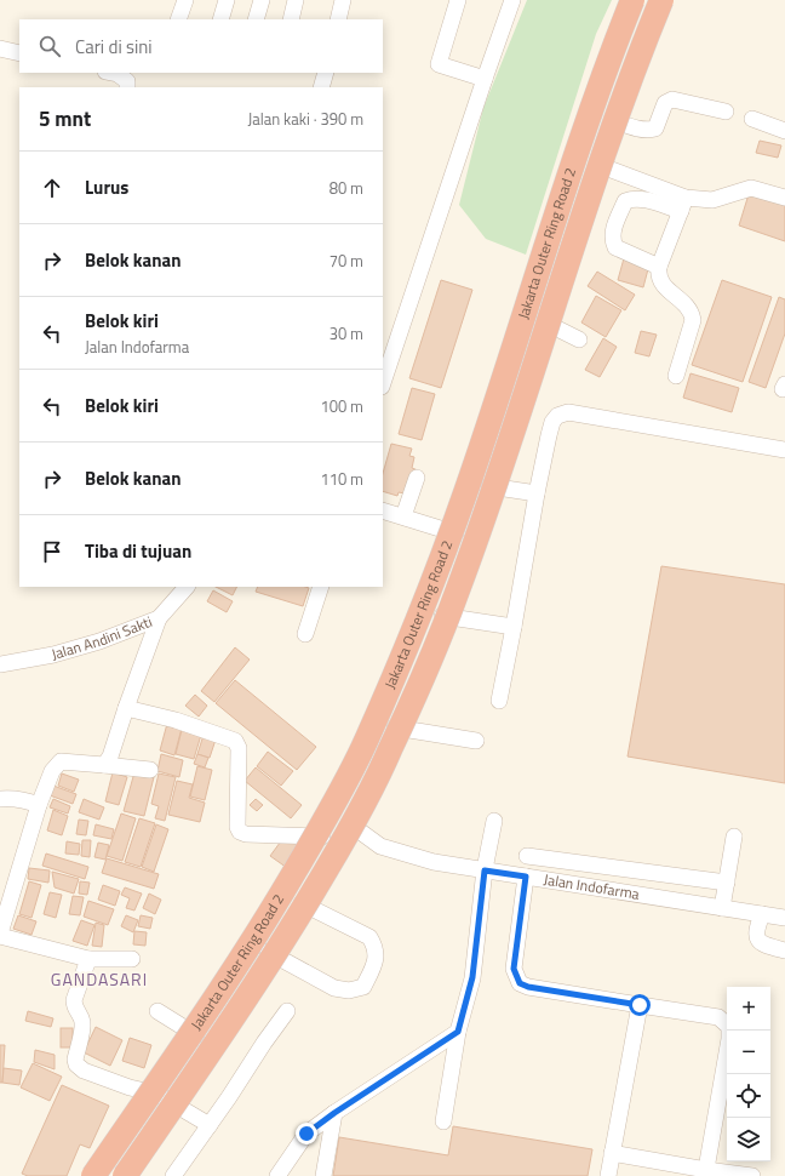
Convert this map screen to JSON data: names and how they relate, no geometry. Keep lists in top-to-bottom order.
{
  "streets": {
    "highway": ["Jakarta Outer Ring Road 2"],
    "street": ["Jalan Andini Sakti", "Jalan Indofarma"]
  },
  "districts": ["GANDASARI"],
  "page": {
    "search": "Cari di sini",
    "heading": ["5 mnt", "Jalan kaki · 390 m"],
    "list": [
      ["Lurus", "80 m"],
      ["Belok kanan", "70 m"],
      ["Belok kiri", "Jalan Indofarma", "30 m"],
      ["Belok kiri", "100 m"],
      ["Belok kanan", "110 m"],
      "Tiba di tujuan"
    ],
    "map_buttons": ["+", "−"]
  }
}
